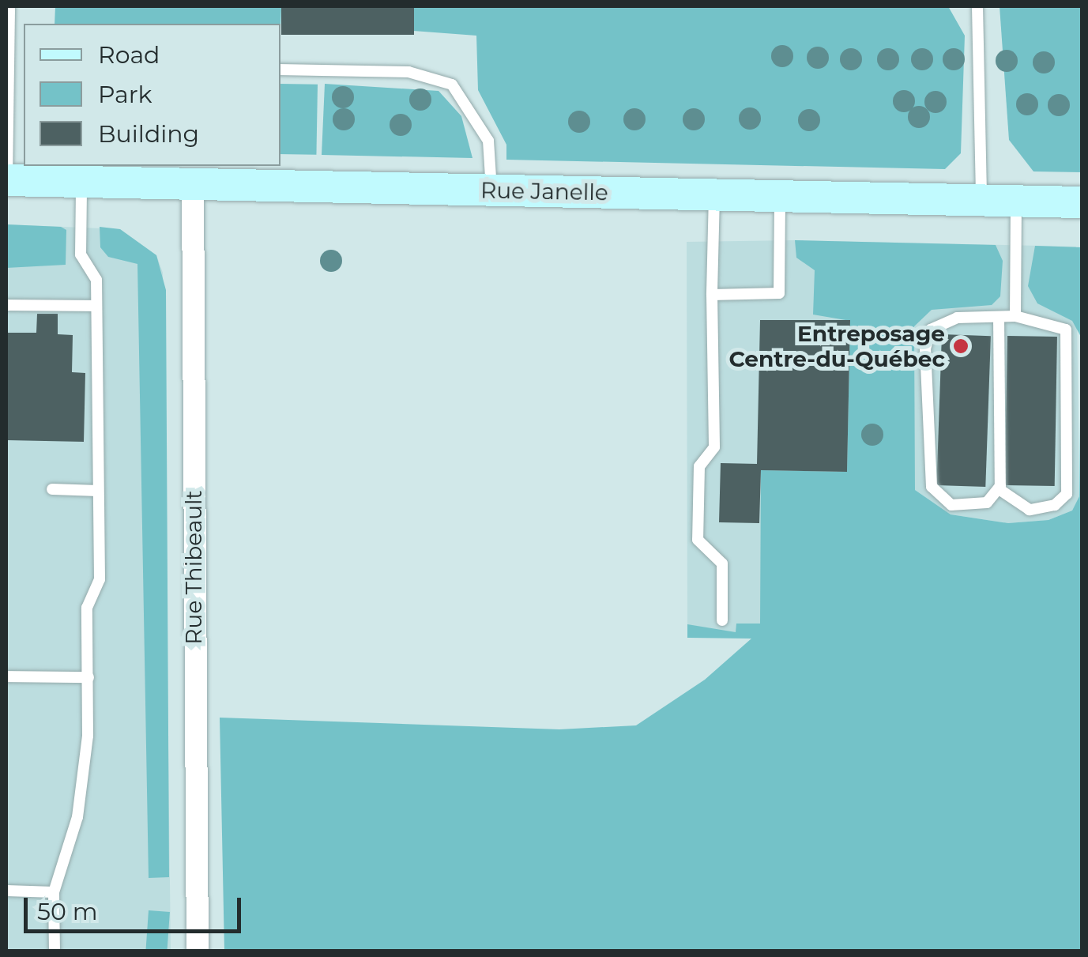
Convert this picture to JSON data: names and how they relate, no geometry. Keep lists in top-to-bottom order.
{
  "streets": {
    "main road": ["Rue Janelle"],
    "street": ["Rue Thibeault"]
  },
  "crossings": [
    ["Rue Janelle", "Rue Thibeault"]
  ],
  "places": ["Entreposage Centre-du-Québec"],
  "legend": ["Road", "Park", "Building"],
  "scale_bar": "50 m"
}
